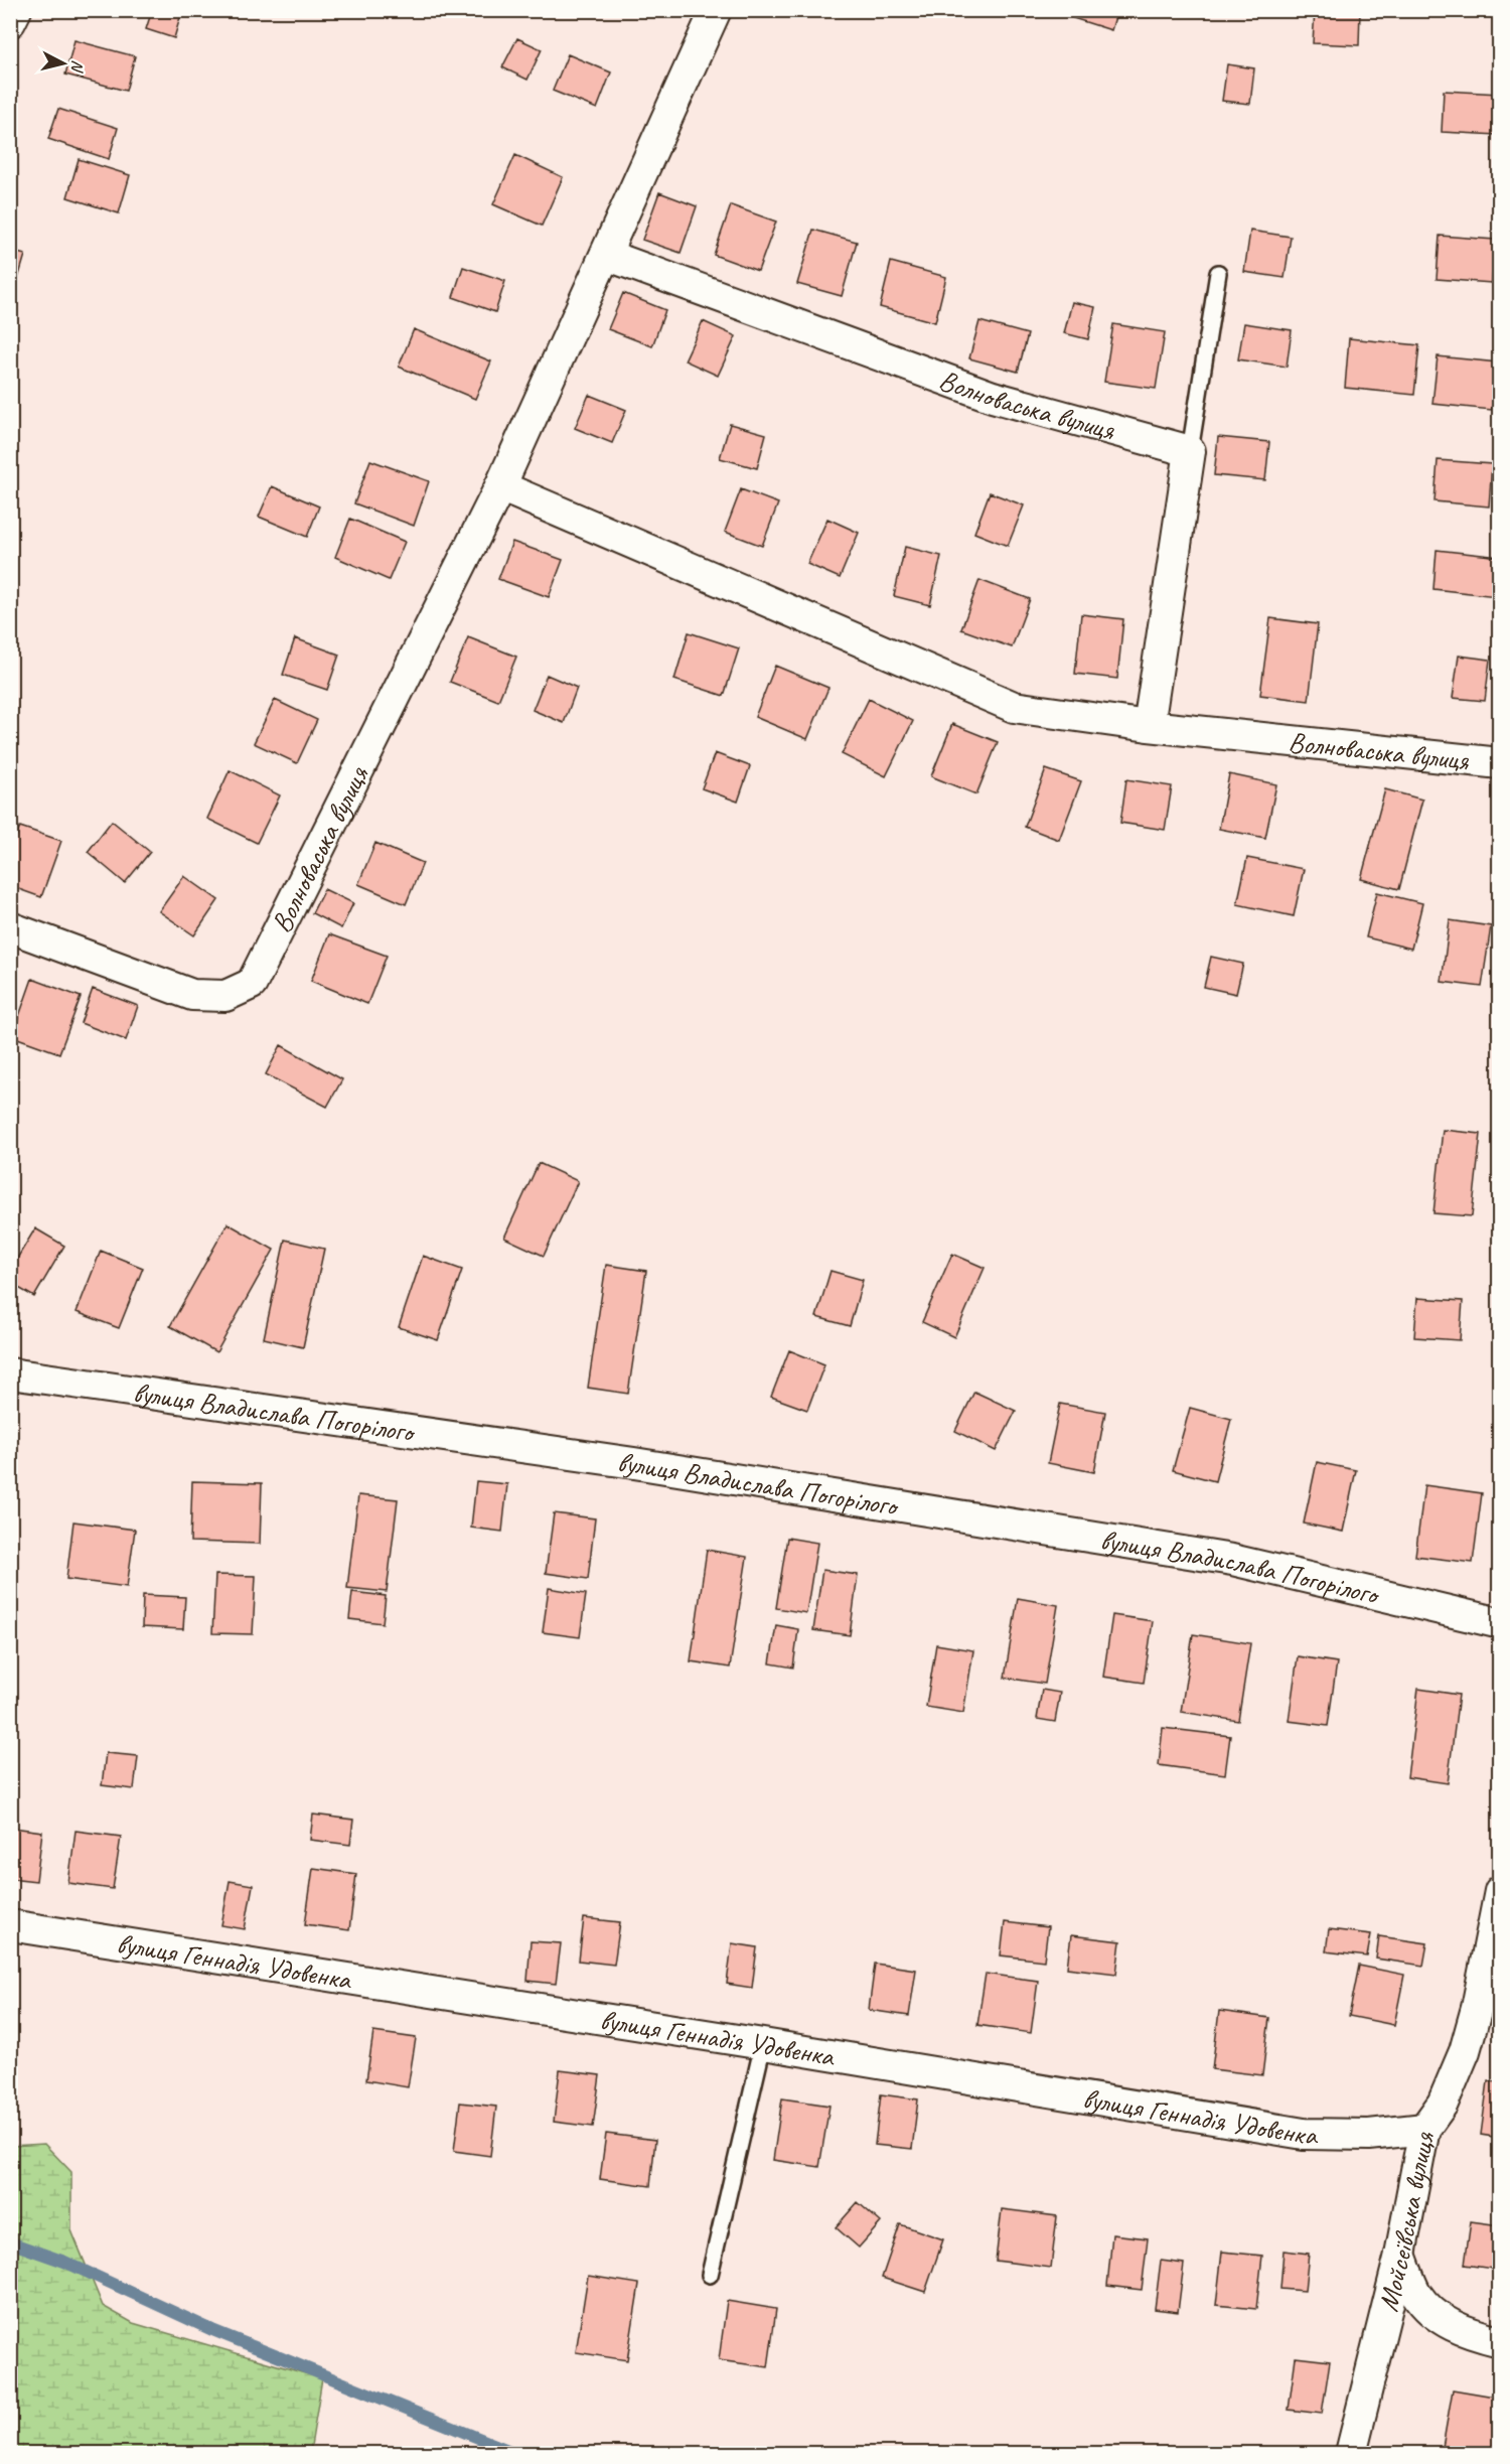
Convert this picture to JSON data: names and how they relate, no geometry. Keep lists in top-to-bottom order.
{
  "streets": {
    "street": [
      "Волноваська вулиця",
      "вулиця Владислава Погорілого",
      "вулиця Геннадія Удовенка",
      "Мойсеївська вулиця"
    ]
  },
  "crossings": [
    ["вулиця Геннадія Удовенка", "Мойсеївська вулиця"]
  ],
  "north": "right"
}
